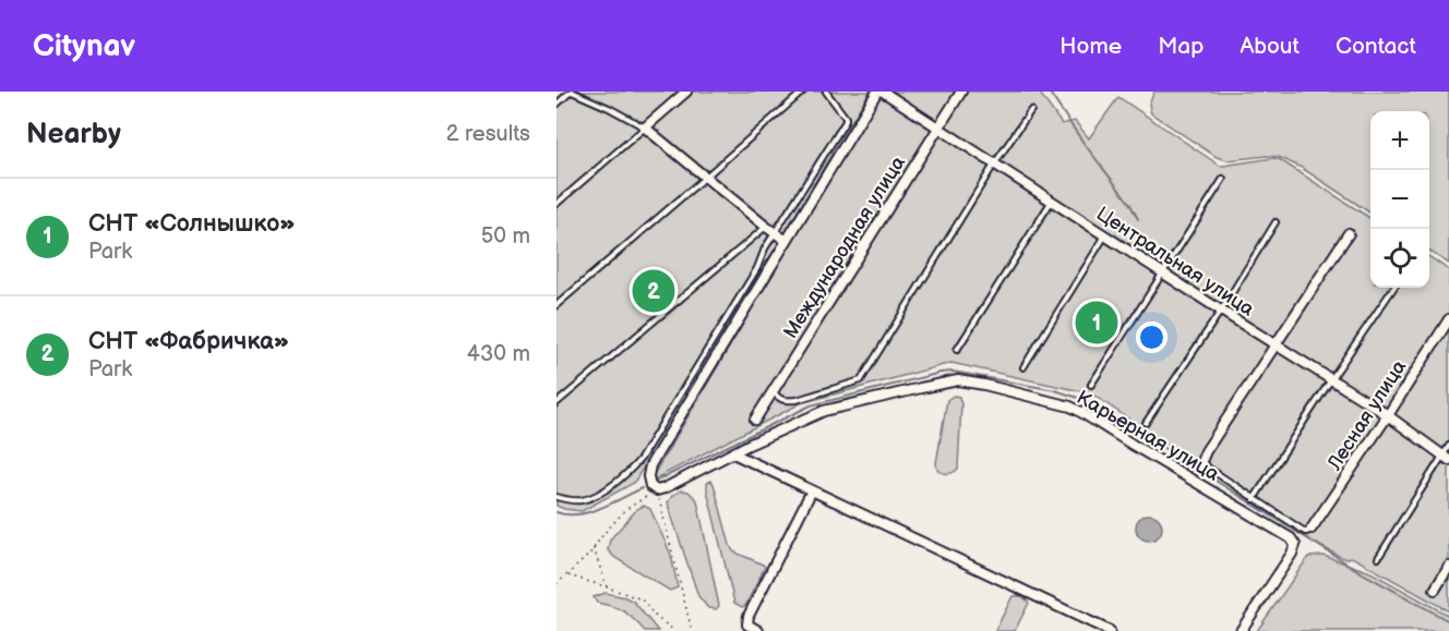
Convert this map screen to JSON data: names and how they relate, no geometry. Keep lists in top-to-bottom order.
{
  "streets": {
    "street": [
      "Международная улица",
      "Центральная улица",
      "Лесная улица",
      "Карьерная улица"
    ]
  },
  "crossings": [
    ["Международная улица", "Центральная улица"],
    ["Центральная улица", "Лесная улица"]
  ],
  "page": {
    "header": "Citynav",
    "nav": [
      "Home",
      "Map",
      "About",
      "Contact"
    ],
    "heading": ["Nearby", "2 results"],
    "map_buttons": ["+", "−"],
    "list": [
      {
        "mark": "1",
        "name": "СНТ «Солнышко»",
        "note": "Park",
        "value": "50 m"
      },
      {
        "mark": "2",
        "name": "СНТ «Фабричка»",
        "note": "Park",
        "value": "430 m"
      }
    ],
    "pins": ["2", "1"]
  }
}
